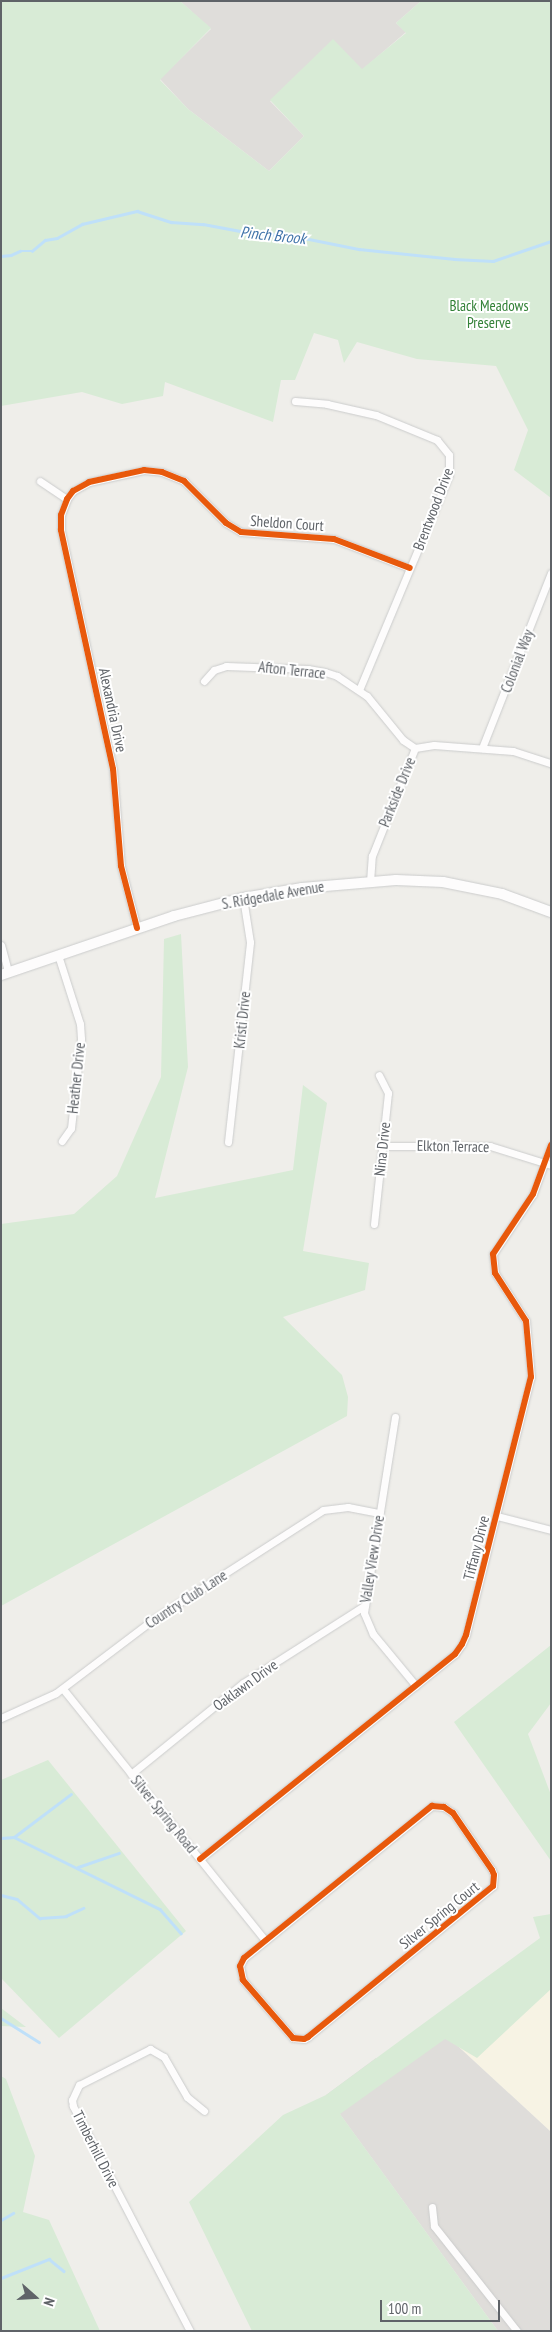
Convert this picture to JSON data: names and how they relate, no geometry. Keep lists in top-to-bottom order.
{
  "streets": {
    "main road": ["S. Ridgedale Avenue"],
    "street": [
      "Brentwood Drive",
      "Sheldon Court",
      "Colonial Way",
      "Afton Terrace",
      "Alexandria Drive",
      "Parkside Drive",
      "Kristi Drive",
      "Heather Drive",
      "Elkton Terrace",
      "Nina Drive",
      "Tiffany Drive",
      "Valley View Drive",
      "Country Club Lane",
      "Oaklawn Drive",
      "Silver Spring Road",
      "Silver Spring Court",
      "Timberhill Drive"
    ]
  },
  "crossings": [
    ["Brentwood Drive", "Sheldon Court"],
    ["Brentwood Drive", "Afton Terrace"],
    ["Sheldon Court", "Alexandria Drive"],
    ["Colonial Way", "Parkside Drive"],
    ["Afton Terrace", "Parkside Drive"],
    ["Alexandria Drive", "S. Ridgedale Avenue"],
    ["Parkside Drive", "S. Ridgedale Avenue"],
    ["S. Ridgedale Avenue", "Kristi Drive"],
    ["S. Ridgedale Avenue", "Heather Drive"],
    ["Elkton Terrace", "Nina Drive"],
    ["Elkton Terrace", "Tiffany Drive"],
    ["Tiffany Drive", "Valley View Drive"],
    ["Tiffany Drive", "Silver Spring Road"],
    ["Valley View Drive", "Country Club Lane"],
    ["Valley View Drive", "Oaklawn Drive"],
    ["Country Club Lane", "Silver Spring Road"],
    ["Oaklawn Drive", "Silver Spring Road"],
    ["Silver Spring Road", "Silver Spring Court"]
  ],
  "water": ["Pinch Brook"],
  "parks": ["Black Meadows Preserve"],
  "scale_bar": "100 m",
  "north": "right"
}
